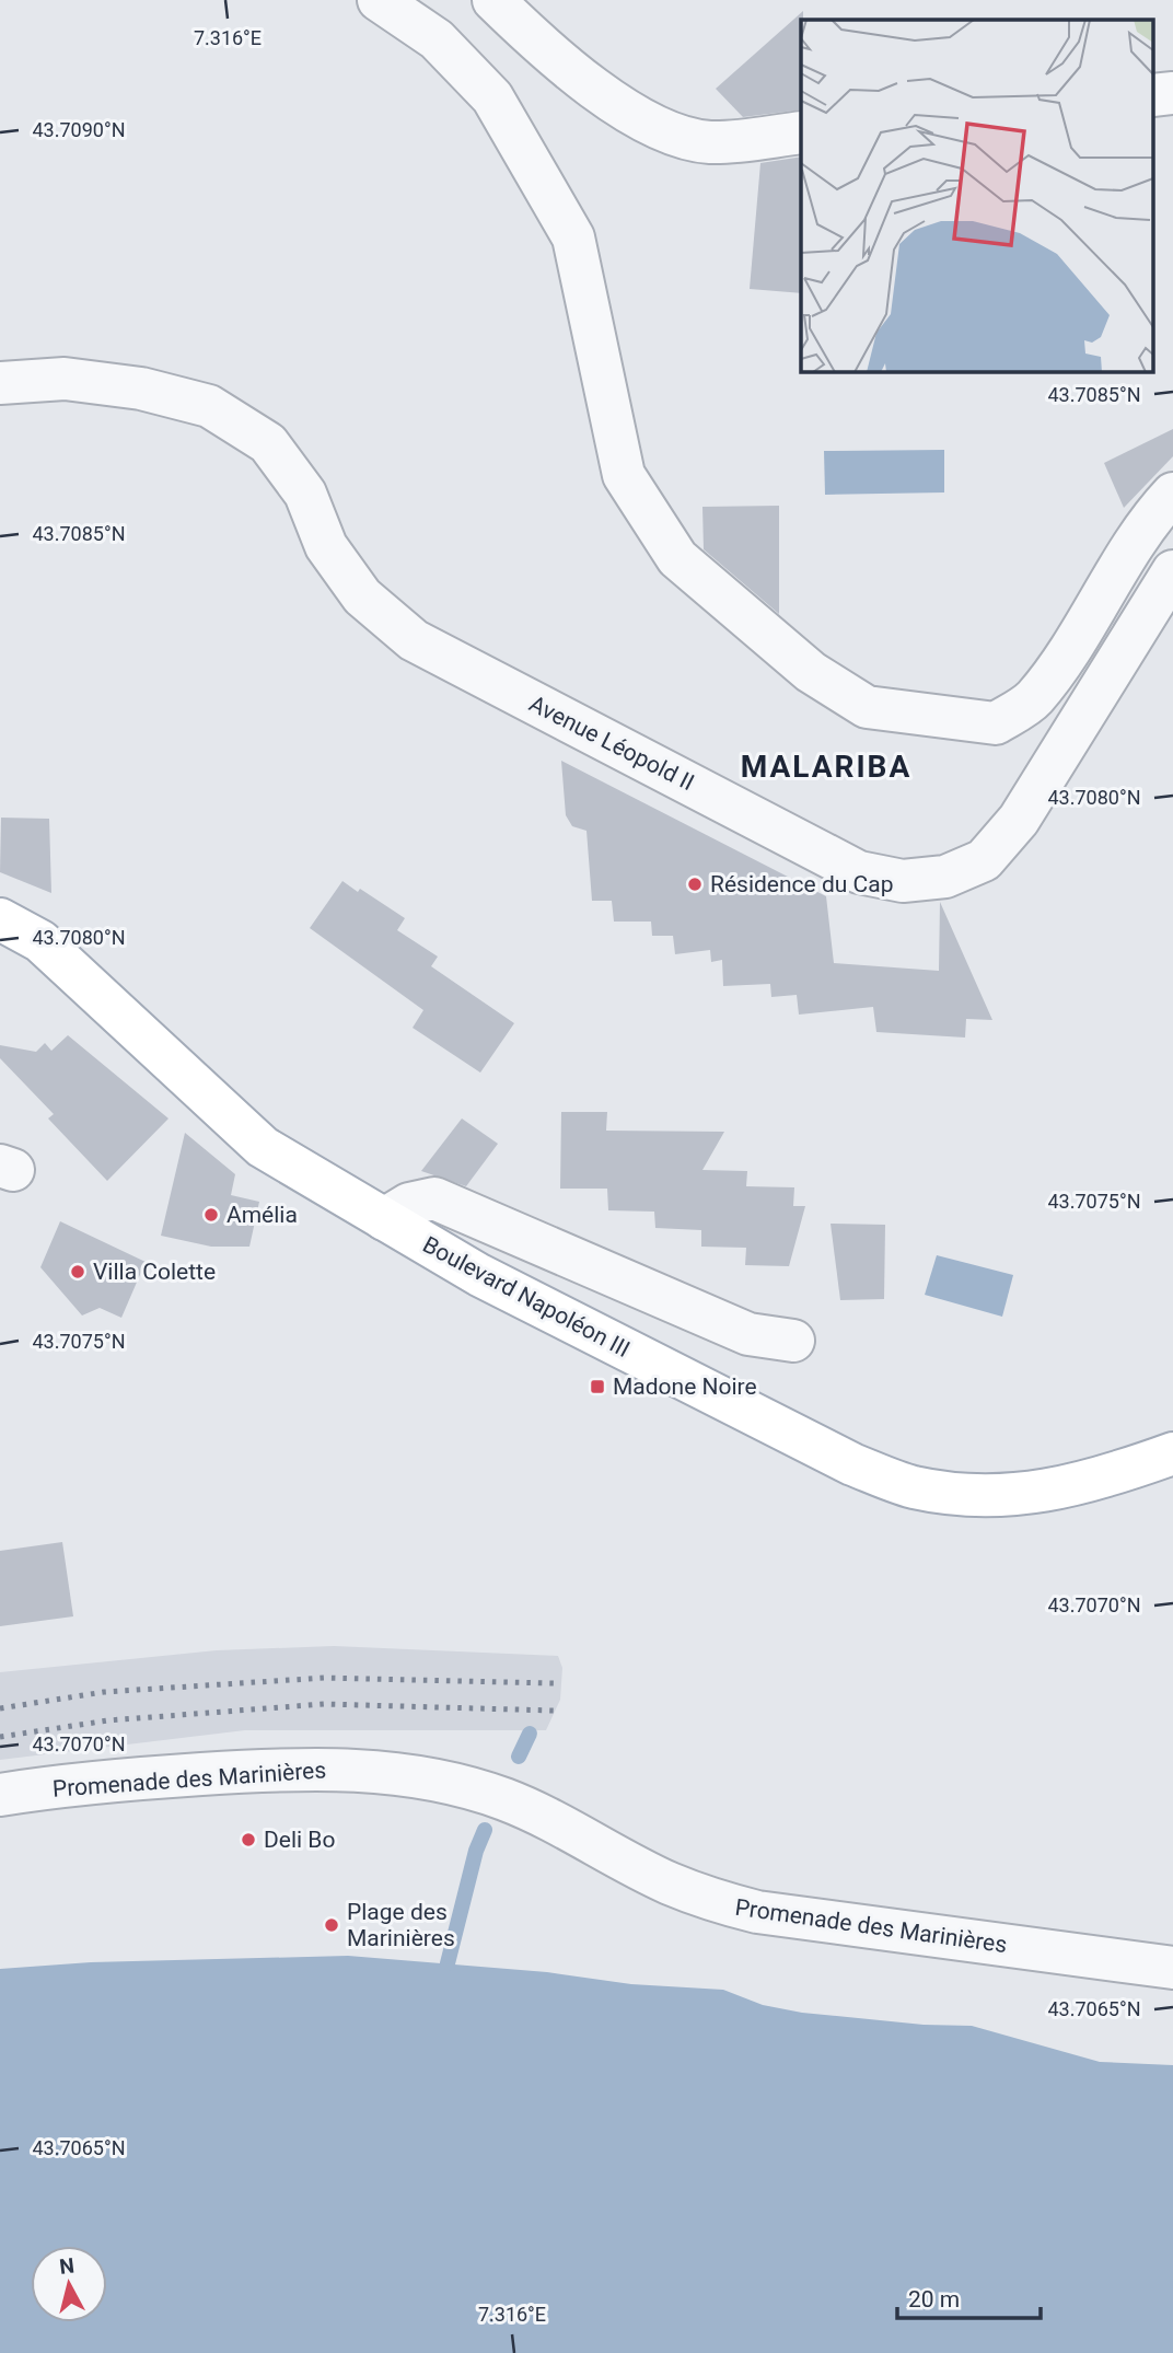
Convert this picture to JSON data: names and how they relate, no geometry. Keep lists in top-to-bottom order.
{
  "streets": {
    "main road": ["Boulevard Napoléon III"],
    "street": ["Avenue Léopold II", "Promenade des Marinières"]
  },
  "districts": ["MALARIBA"],
  "places": {
    "other": [
      "Résidence du Cap",
      "Amélia",
      "Villa Colette",
      "Deli Bo",
      "Plage des Marinières"
    ],
    "transit": ["Madone Noire"]
  },
  "scale_bar": "20 m",
  "north": "top",
  "coordinates": [
    "7.316°E",
    "43.7090°N",
    "43.7085°N",
    "43.7080°N",
    "43.7075°N",
    "43.7070°N",
    "43.7065°N"
  ]
}
